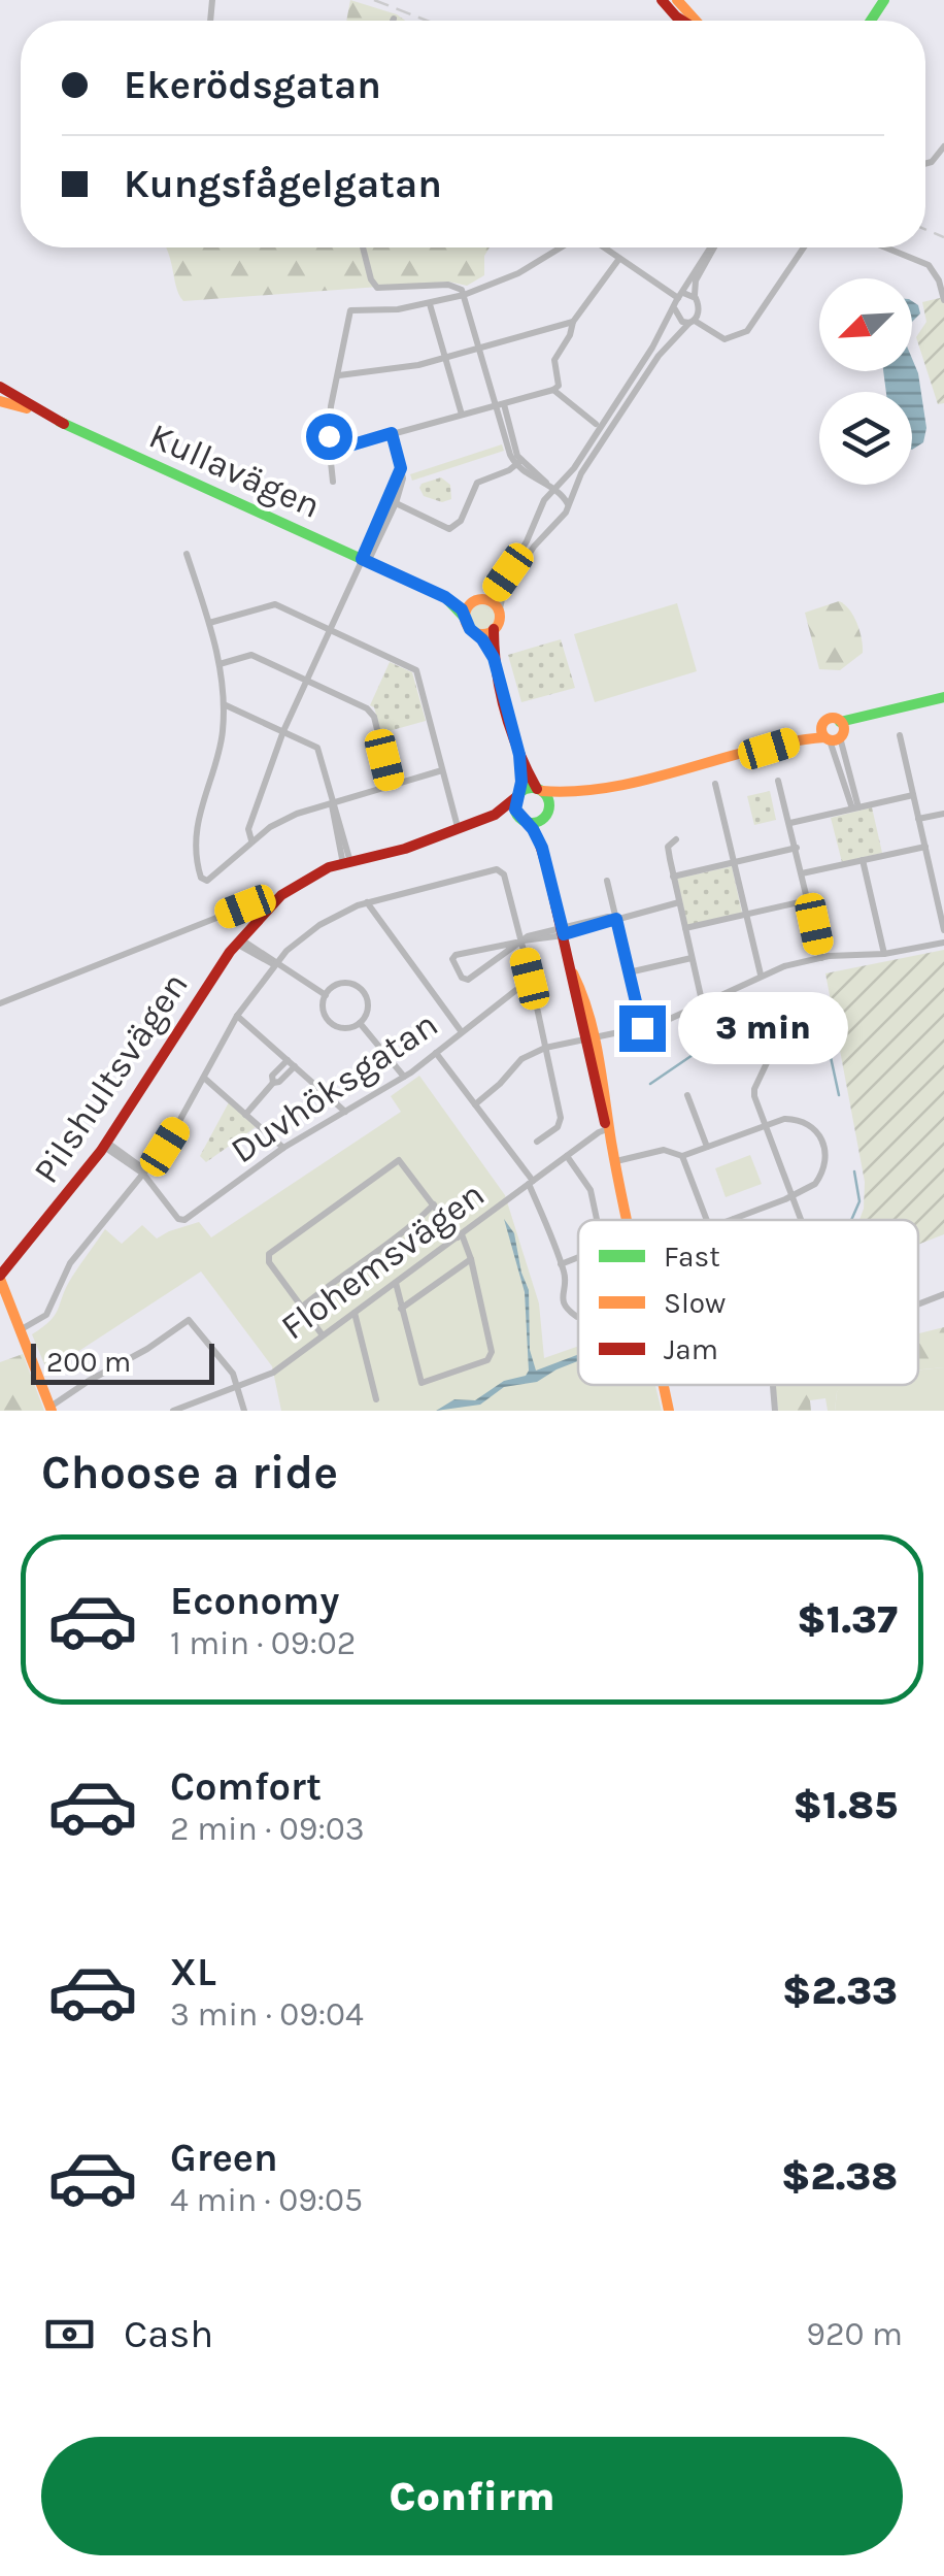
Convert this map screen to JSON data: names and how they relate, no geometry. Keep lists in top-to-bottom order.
{
  "streets": {
    "street": [
      "Kullavägen",
      "Pilshultsvägen",
      "Duvhöksgatan",
      "Flohemsvägen"
    ]
  },
  "crossings": [
    ["Kullavägen", "Pilshultsvägen"],
    ["Pilshultsvägen", "Duvhöksgatan"]
  ],
  "legend": ["Fast", "Slow", "Jam"],
  "scale_bar": "200 m",
  "north": "bottom left",
  "page": {
    "banner": ["Ekerödsgatan", "Kungsfågelgatan"],
    "bubble": "3 min",
    "scale": "200 m",
    "heading": "Choose a ride",
    "list": [
      {
        "name": "Economy",
        "note": "1 min · 09:02",
        "value": "$1.37"
      },
      {
        "name": "Comfort",
        "note": "2 min · 09:03",
        "value": "$1.85"
      },
      {
        "name": "XL",
        "note": "3 min · 09:04",
        "value": "$2.33"
      },
      {
        "name": "Green",
        "note": "4 min · 09:05",
        "value": "$2.38"
      }
    ],
    "pay": ["Cash", "920 m"],
    "buttons": "Confirm"
  }
}
